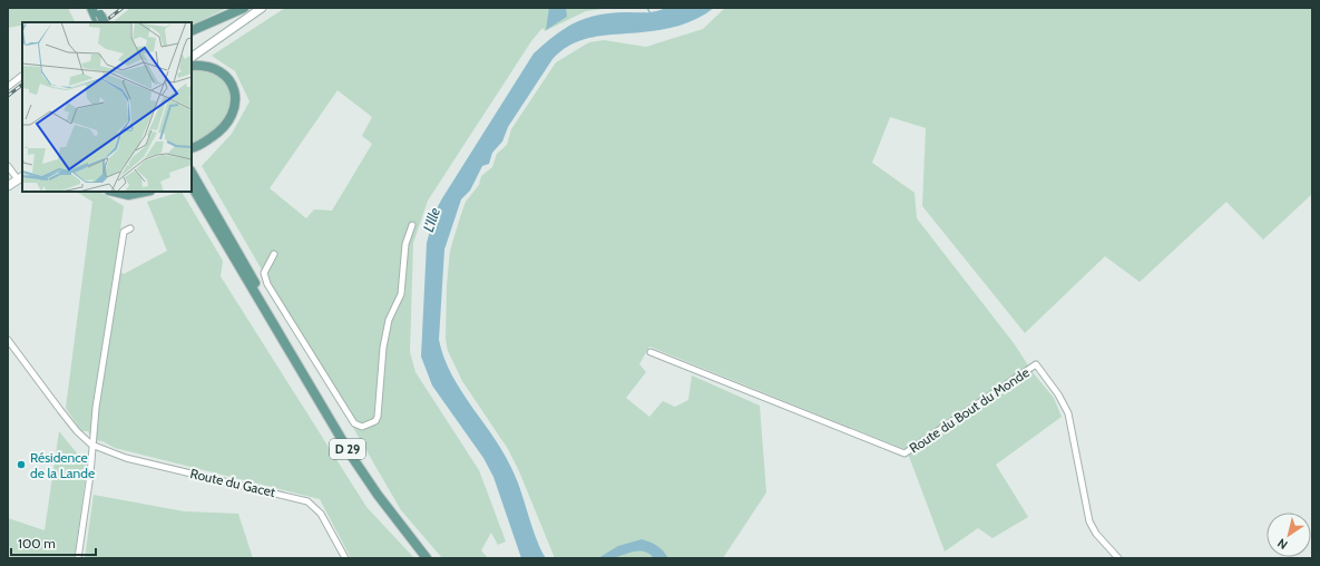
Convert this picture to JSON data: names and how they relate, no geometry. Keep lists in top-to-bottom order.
{
  "streets": {
    "main road": ["D 29"],
    "street": ["Route du Bout du Monde", "Route du Gacet"]
  },
  "water": ["L'Ille"],
  "places": ["Résidence de la Lande"],
  "scale_bar": "100 m",
  "north": "bottom left"
}
